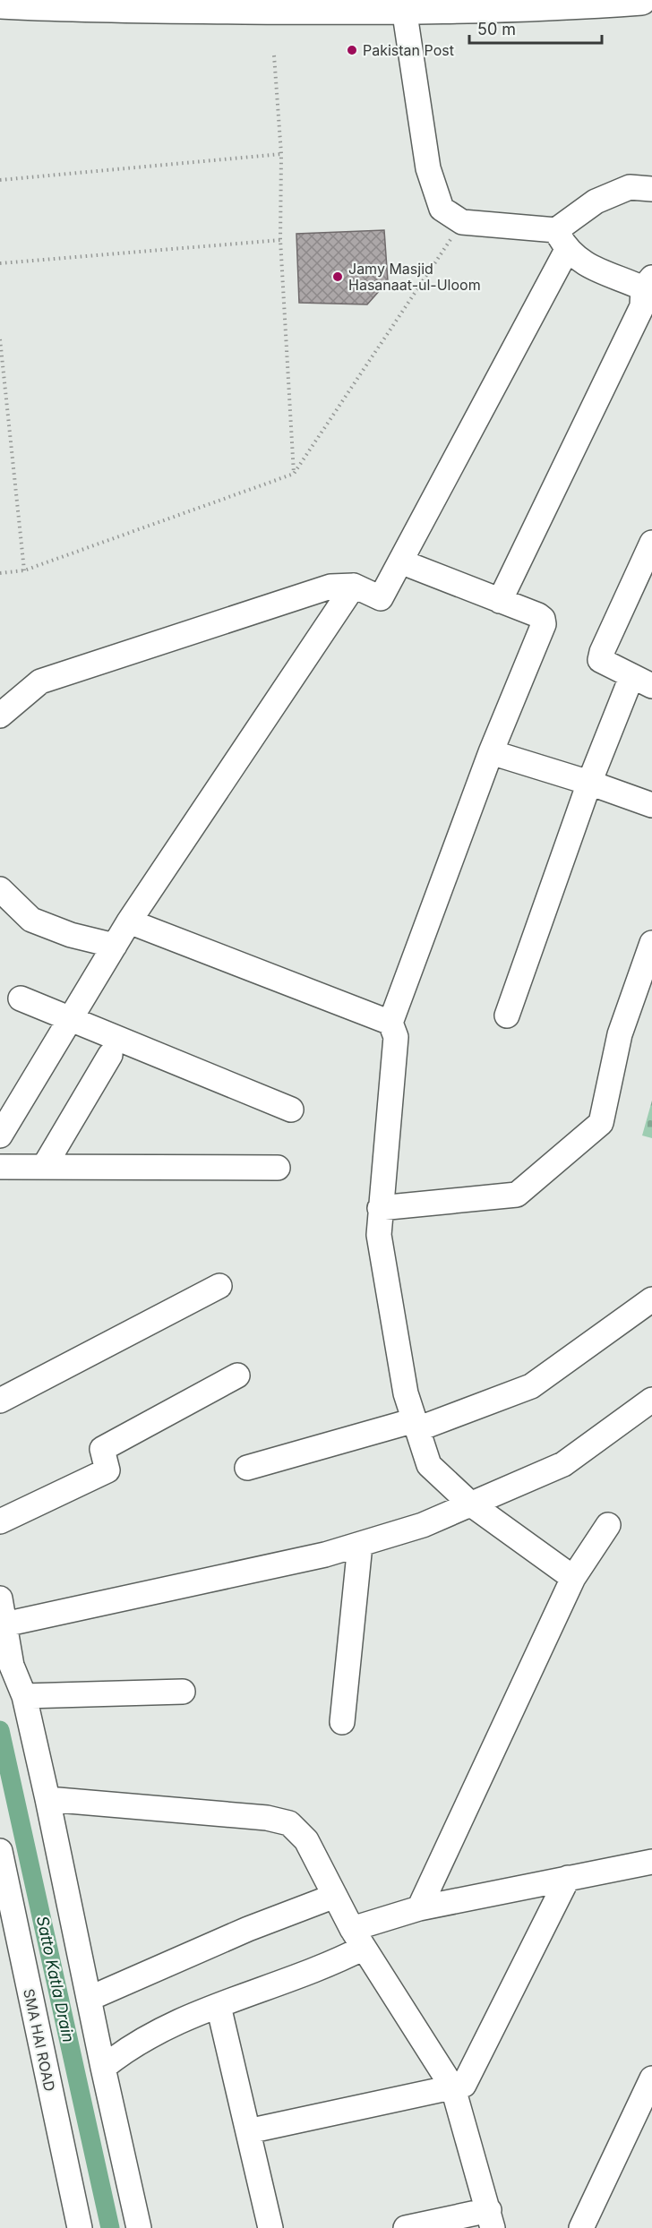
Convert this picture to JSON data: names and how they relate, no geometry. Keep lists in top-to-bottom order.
{
  "streets": {
    "street": ["SMA HAI ROAD"]
  },
  "water": ["Satto Katla Drain"],
  "places": ["Pakistan Post", "Jamy Masjid Hasanaat-ul-Uloom"],
  "scale_bar": "50 m"
}
